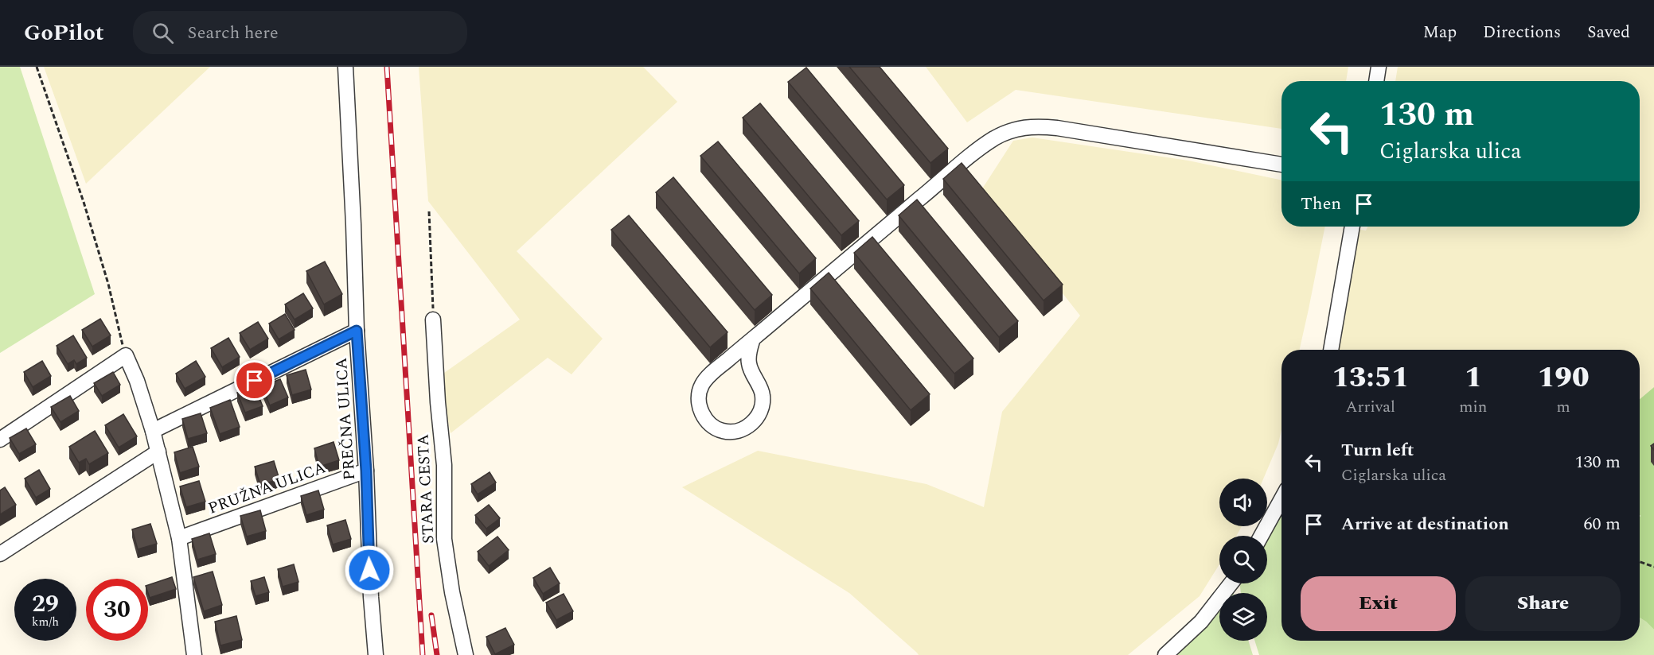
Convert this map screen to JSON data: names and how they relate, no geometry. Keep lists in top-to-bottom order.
{
  "streets": {
    "street": ["PREČNA ULICA", "PRUŽNA ULICA", "STARA CESTA"]
  },
  "crossings": [
    ["PREČNA ULICA", "PRUŽNA ULICA"]
  ],
  "page": {
    "header": "GoPilot",
    "search": "Search here",
    "nav": ["Map", "Directions", "Saved"],
    "turn": ["130 m", "Ciglarska ulica"],
    "then": "Then",
    "eta": [
      "13:51",
      "Arrival",
      "1",
      "min",
      "190",
      "m"
    ],
    "list": [
      {
        "name": "Turn left",
        "note": "Ciglarska ulica",
        "value": "130 m"
      },
      {
        "name": "Arrive at destination",
        "value": "60 m"
      }
    ],
    "buttons": ["Exit", "Share"],
    "speed": "29 km/h",
    "limit": "30"
  }
}
